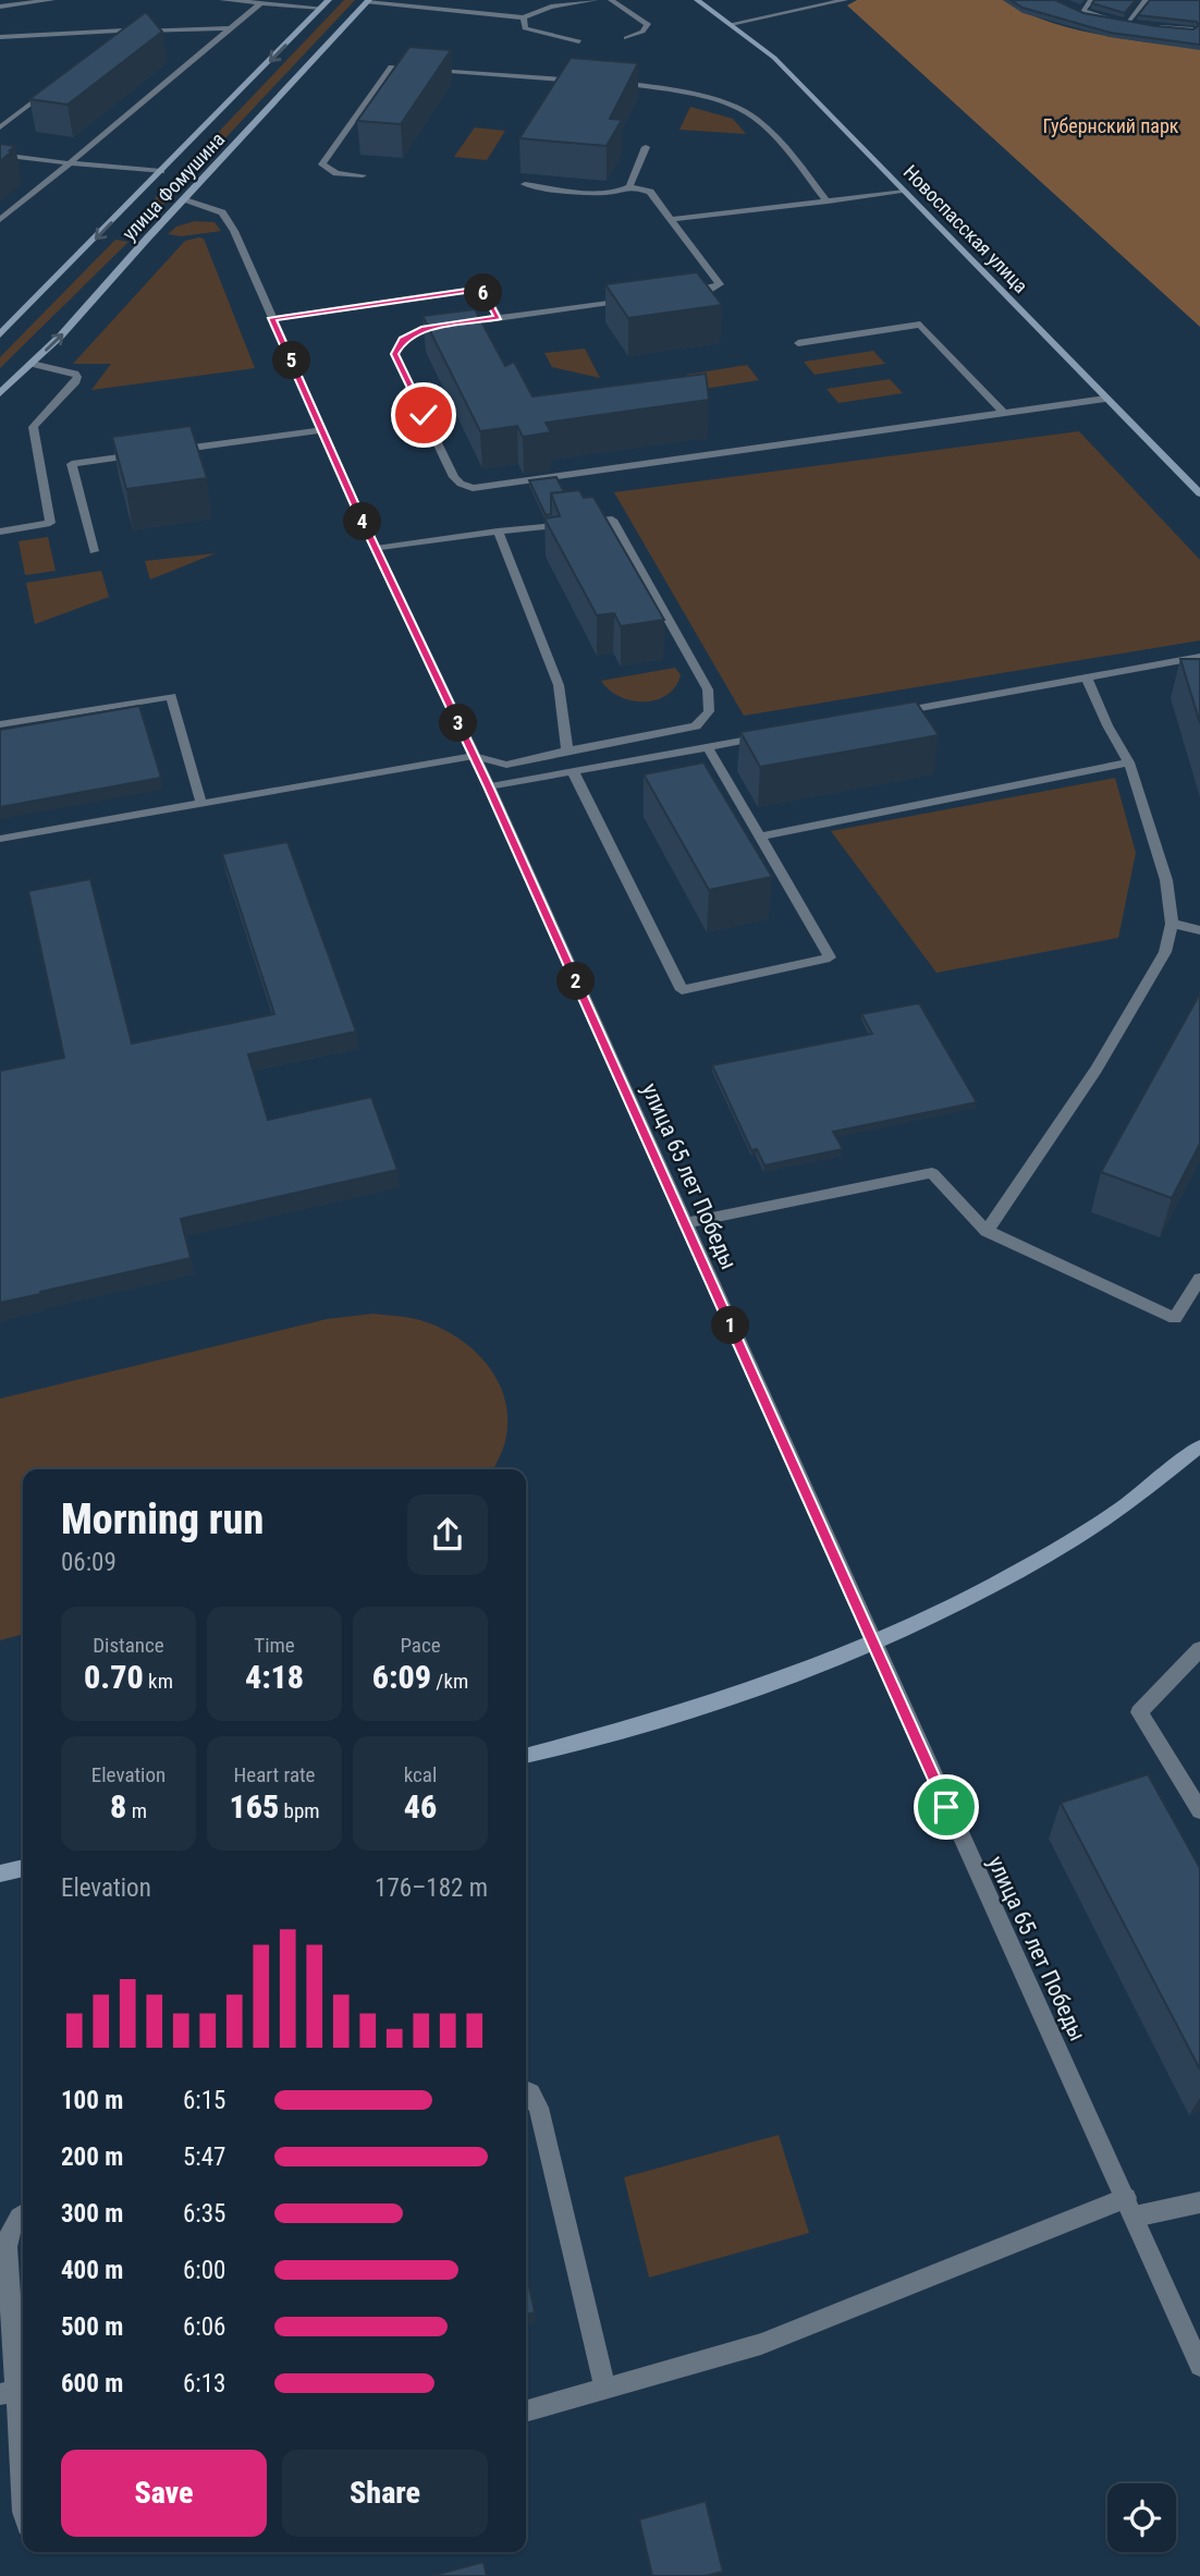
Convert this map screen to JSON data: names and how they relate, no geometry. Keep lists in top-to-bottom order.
{
  "streets": {
    "main road": ["улица Фомушина", "Новоспасская улица"],
    "street": ["улица 65 лет Победы"]
  },
  "crossings": [
    ["улица Фомушина", "улица 65 лет Победы"]
  ],
  "parks": ["Губернский парк"],
  "page": {
    "pins": [
      "6",
      "5",
      "4",
      "3",
      "2",
      "1"
    ],
    "heading": ["Morning run", "06:09"],
    "stats": [
      ["Distance", "0.70 km"],
      ["Time", "4:18"],
      ["Pace", "6:09 /km"],
      ["Elevation", "8 m"],
      ["Heart rate", "165 bpm"],
      ["kcal", "46"]
    ],
    "chart": ["Elevation", "176–182 m"],
    "list": [
      {
        "name": "100 m",
        "note": "6:15"
      },
      {
        "name": "200 m",
        "note": "5:47"
      },
      {
        "name": "300 m",
        "note": "6:35"
      },
      {
        "name": "400 m",
        "note": "6:00"
      },
      {
        "name": "500 m",
        "note": "6:06"
      },
      {
        "name": "600 m",
        "note": "6:13"
      }
    ],
    "buttons": ["Save", "Share"]
  }
}
